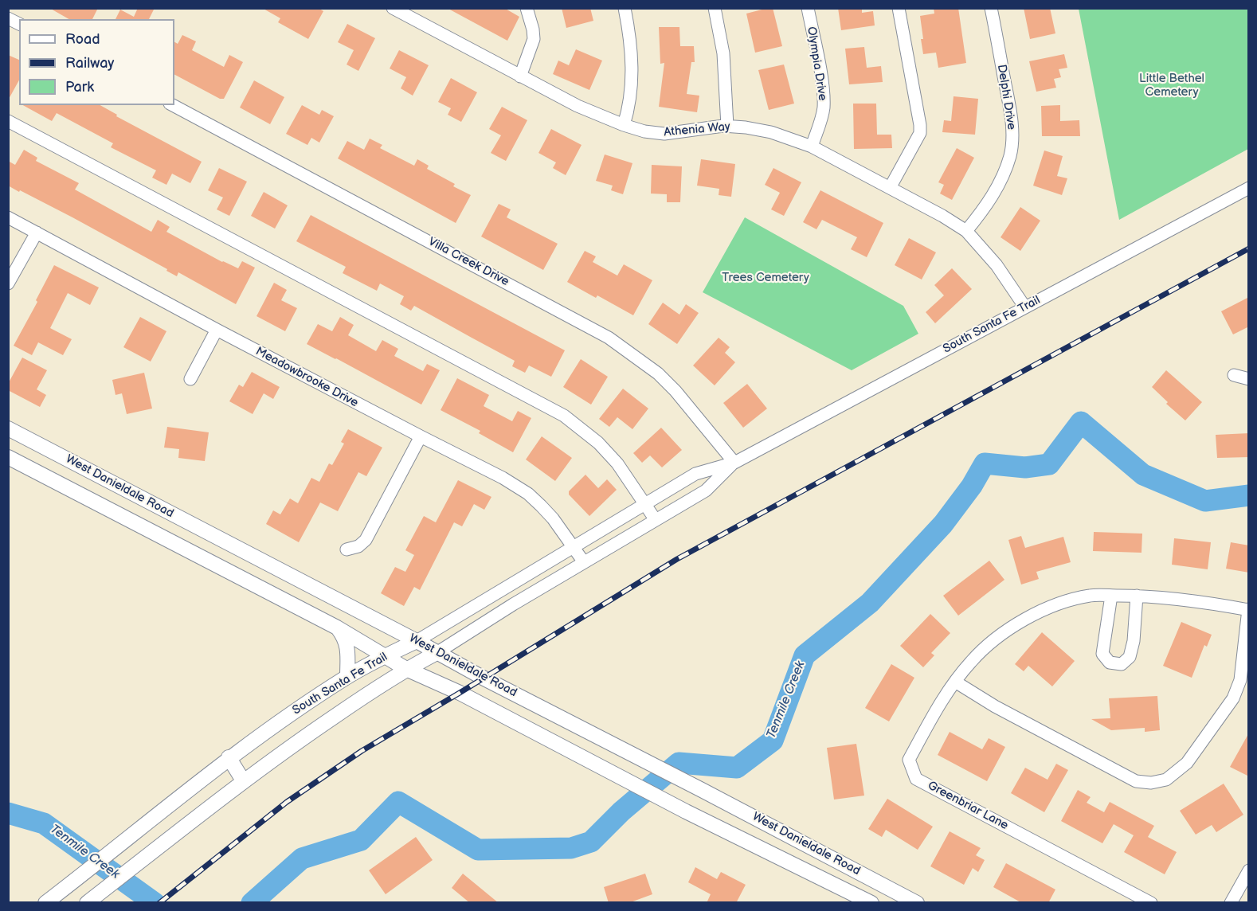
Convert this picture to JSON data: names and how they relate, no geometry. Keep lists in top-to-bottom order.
{
  "streets": {
    "main road": ["South Santa Fe Trail", "West Danieldale Road"],
    "street": [
      "Olympia Drive",
      "Delphi Drive",
      "Athenia Way",
      "Villa Creek Drive",
      "Meadowbrooke Drive",
      "Greenbriar Lane"
    ]
  },
  "crossings": [
    ["Olympia Drive", "Athenia Way"],
    ["Delphi Drive", "Athenia Way"],
    ["Athenia Way", "South Santa Fe Trail"],
    ["Villa Creek Drive", "South Santa Fe Trail"],
    ["South Santa Fe Trail", "Meadowbrooke Drive"],
    ["South Santa Fe Trail", "West Danieldale Road"]
  ],
  "water": ["Tenmile Creek"],
  "parks": ["Little Bethel Cemetery", "Trees Cemetery"],
  "legend": ["Road", "Railway", "Park"]
}
